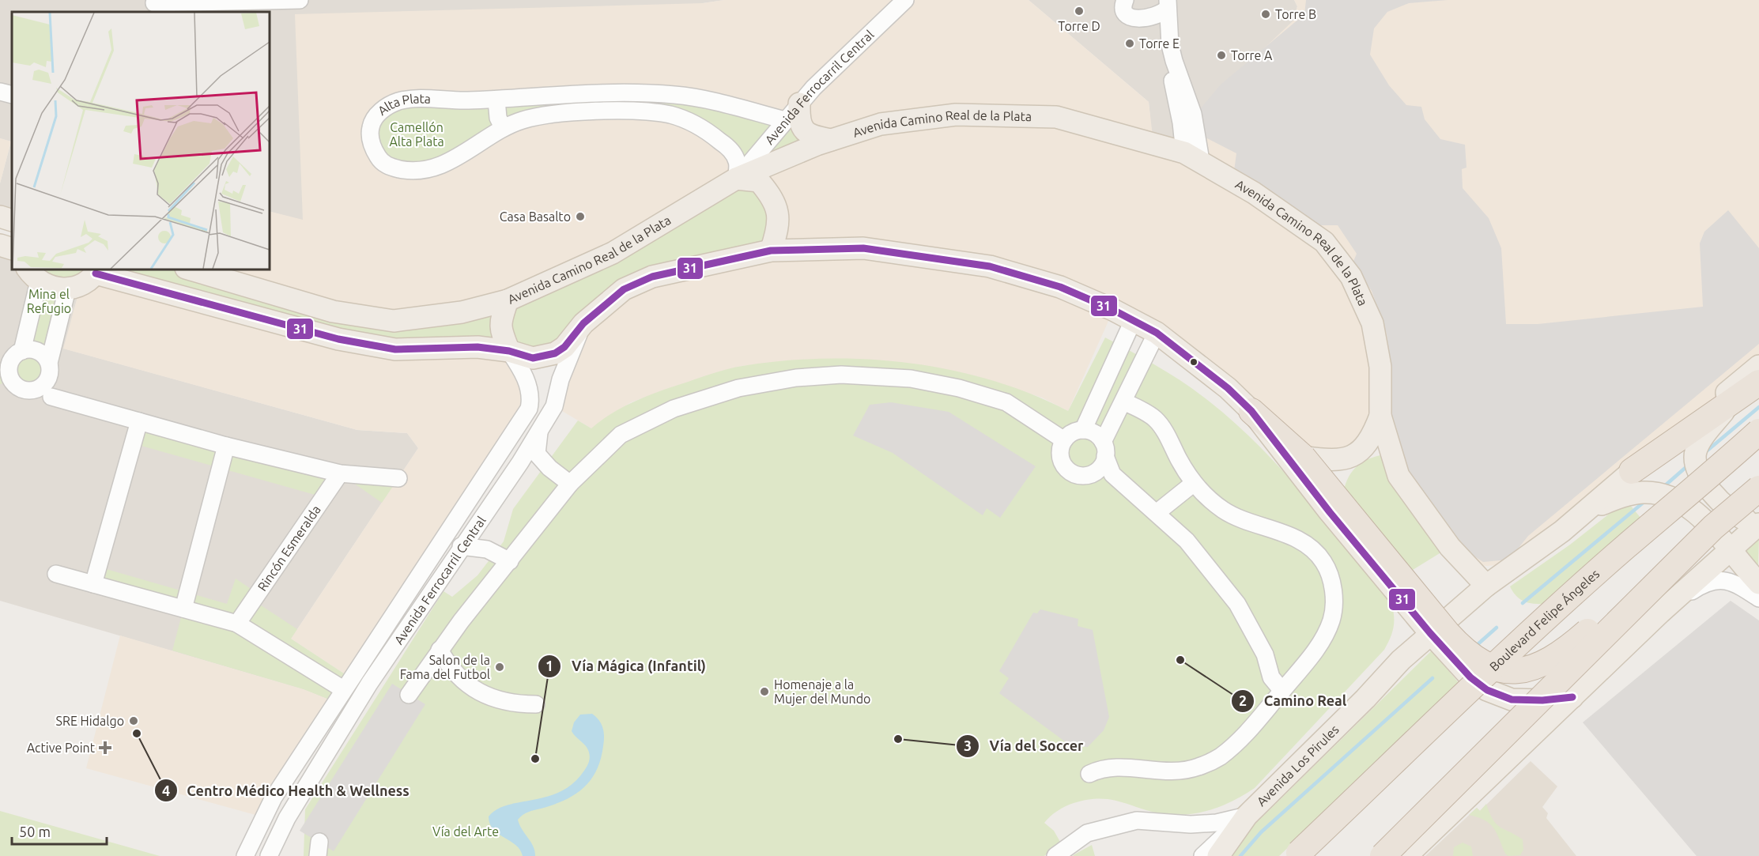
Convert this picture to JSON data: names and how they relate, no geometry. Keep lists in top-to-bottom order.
{
  "streets": {
    "highway": ["Boulevard Felipe Ángeles"],
    "main road": ["Avenida Camino Real de la Plata", "Avenida Los Pirules"],
    "street": ["Avenida Ferrocarril Central", "Alta Plata", "Rincón Esmeralda"]
  },
  "crossings": [
    ["Avenida Ferrocarril Central", "Alta Plata"],
    ["Avenida Ferrocarril Central", "Avenida Camino Real de la Plata"],
    ["Alta Plata", "Avenida Camino Real de la Plata"],
    ["Avenida Camino Real de la Plata", "Avenida Los Pirules"]
  ],
  "parks": ["Camellón Alta Plata", "Mina el Refugio", "Vía del Arte"],
  "places": {
    "other": [
      "Torre D",
      "Torre B",
      "Torre E",
      "Torre A",
      "Casa Basalto",
      "Camino Real",
      "Salon de la Fama del Futbol",
      "Homenaje a la Mujer del Mundo",
      "SRE Hidalgo",
      "Centro Médico Health & Wellness",
      "Vía del Soccer",
      "Vía Mágica (Infantil)"
    ],
    "health": ["Active Point"]
  },
  "lines": ["transit line 31"],
  "scale_bar": "50 m"
}
